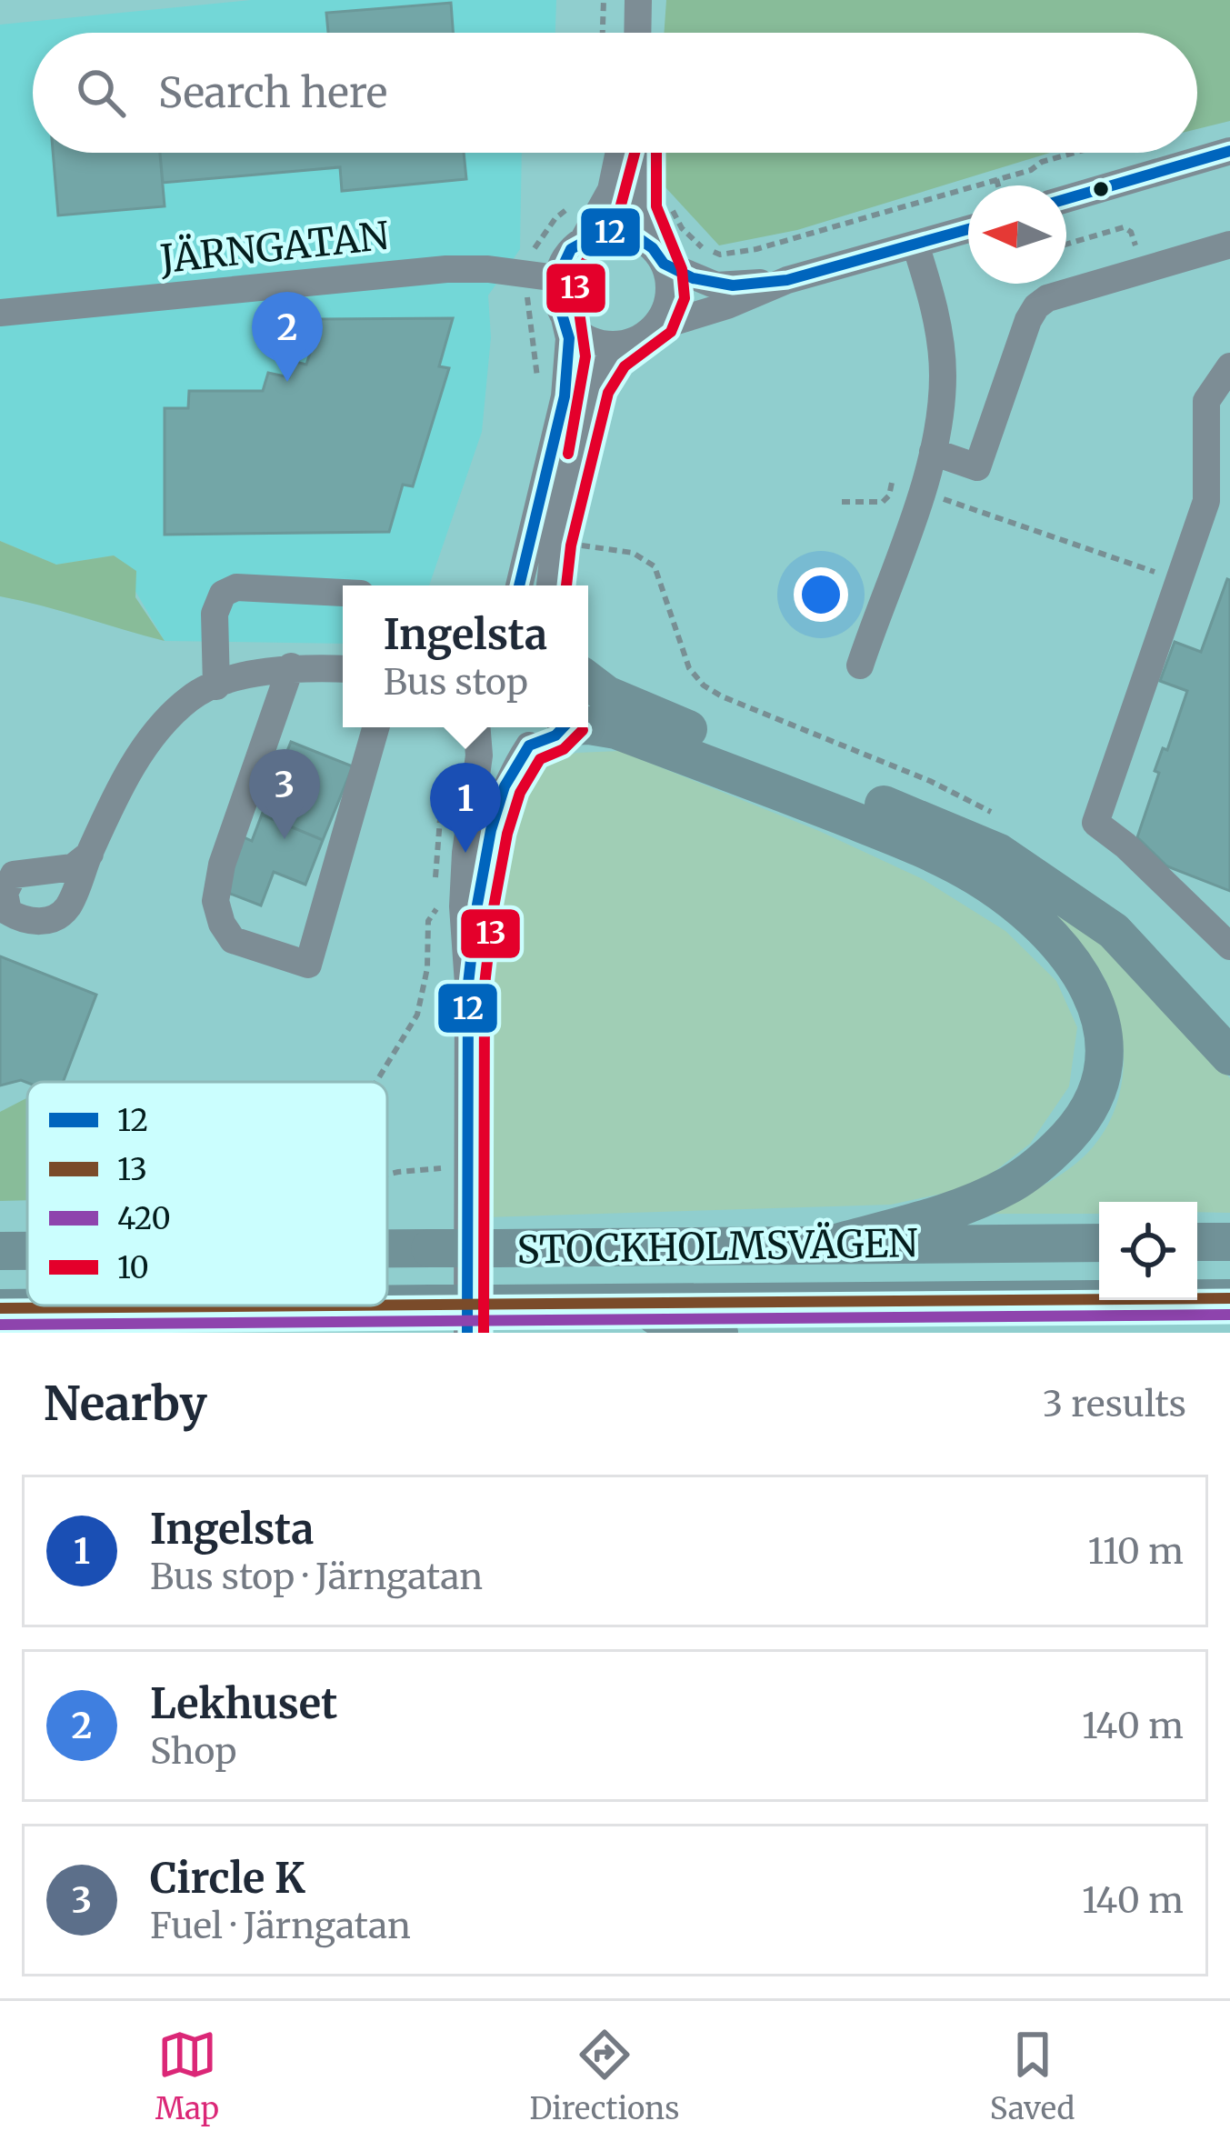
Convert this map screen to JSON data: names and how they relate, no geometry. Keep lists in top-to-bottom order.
{
  "streets": {
    "highway": ["STOCKHOLMSVÄGEN"],
    "street": ["JÄRNGATAN"]
  },
  "lines": [
    "transit line 12",
    "transit line 13",
    "transit line 420",
    "transit line 10"
  ],
  "legend": [
    "12",
    "13",
    "420",
    "10"
  ],
  "north": "left",
  "page": {
    "search": "Search here",
    "pins": ["2", "3", "1"],
    "popup": ["Ingelsta", "Bus stop"],
    "heading": ["Nearby", "3 results"],
    "list": [
      {
        "mark": "1",
        "name": "Ingelsta",
        "note": "Bus stop · Järngatan",
        "value": "110 m"
      },
      {
        "mark": "2",
        "name": "Lekhuset",
        "note": "Shop",
        "value": "140 m"
      },
      {
        "mark": "3",
        "name": "Circle K",
        "note": "Fuel · Järngatan",
        "value": "140 m"
      }
    ],
    "nav": ["Map", "Directions", "Saved"]
  }
}
